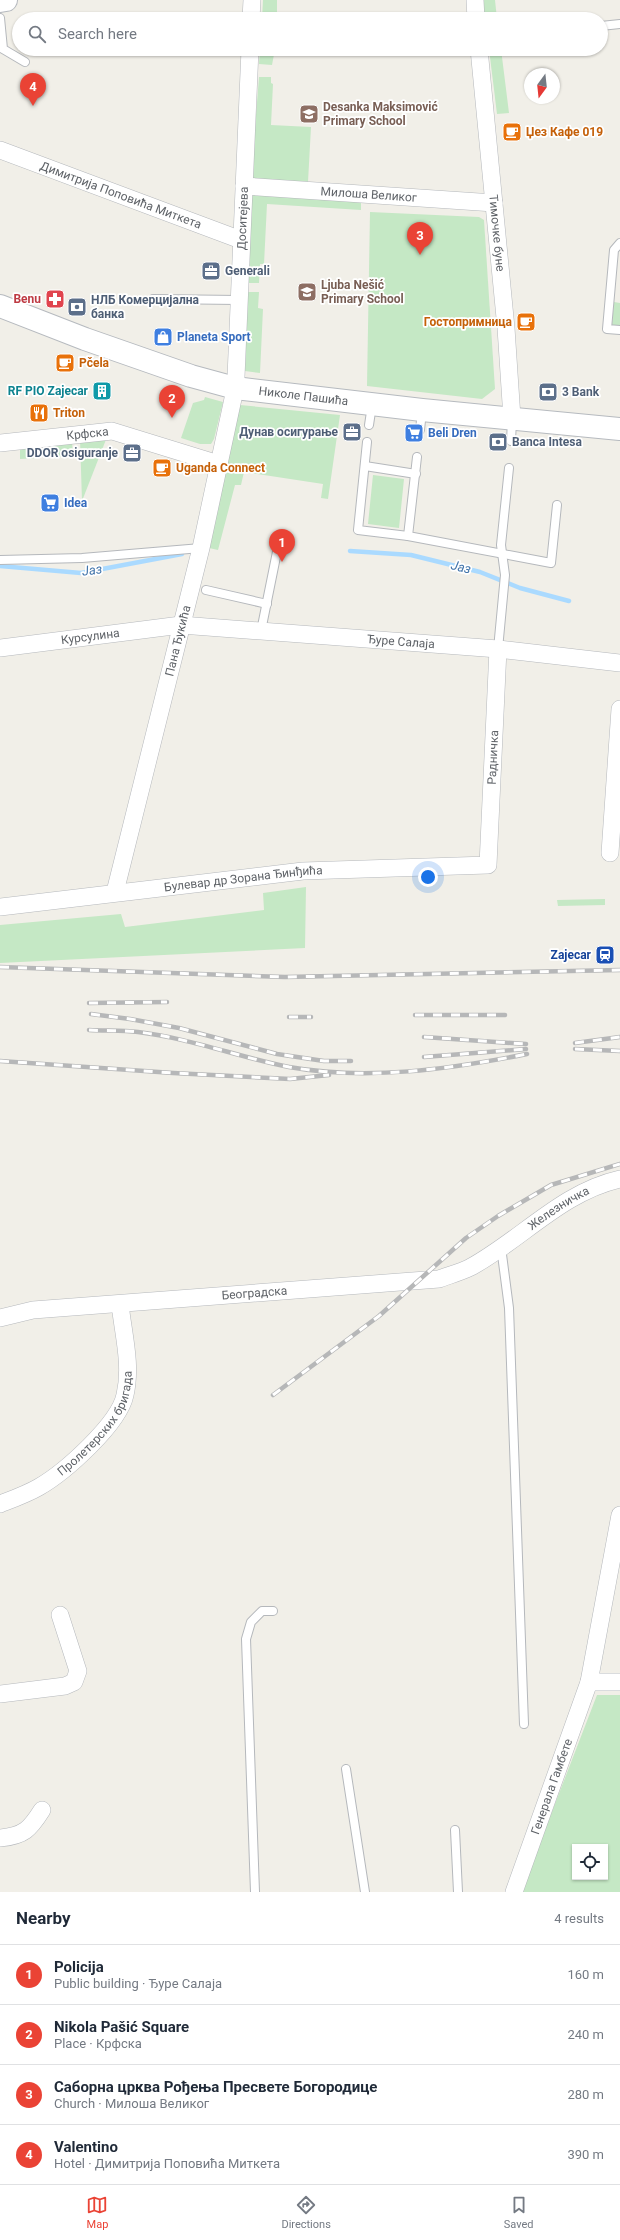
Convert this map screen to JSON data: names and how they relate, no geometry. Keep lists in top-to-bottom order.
{
  "streets": {
    "street": [
      "Милоша Великог",
      "Димитрија Поповића Миткета",
      "Доситејева",
      "Тимочке буне",
      "Николе Пашића",
      "Крфска",
      "Курсулина",
      "Пана Ђукића",
      "Ђуре Салаја",
      "Радничка",
      "Булевар др Зорана Ђинђића",
      "Железничка",
      "Београдска",
      "Пролетерских бригада",
      "Генерала Гамбете"
    ]
  },
  "crossings": [
    ["Милоша Великог", "Доситејева"],
    ["Милоша Великог", "Тимочке буне"],
    ["Димитрија Поповића Миткета", "Доситејева"],
    ["Доситејева", "Николе Пашића"],
    ["Доситејева", "Пана Ђукића"],
    ["Тимочке буне", "Николе Пашића"],
    ["Николе Пашића", "Пана Ђукића"],
    ["Крфска", "Пана Ђукића"],
    ["Курсулина", "Пана Ђукића"],
    ["Курсулина", "Ђуре Салаја"],
    ["Пана Ђукића", "Ђуре Салаја"],
    ["Пана Ђукића", "Булевар др Зорана Ђинђића"],
    ["Ђуре Салаја", "Радничка"],
    ["Радничка", "Булевар др Зорана Ђинђића"],
    ["Железничка", "Београдска"],
    ["Београдска", "Пролетерских бригада"]
  ],
  "water": ["Јаз"],
  "places": {
    "school or university": ["Desanka Maksimović Primary School", "Ljuba Nešić Primary School"],
    "cafe": [
      "Џез Кафе 019",
      "Гостопримница",
      "Pčela",
      "Uganda Connect"
    ],
    "office": ["Generali", "Дунав осигурање", "DDOR osiguranje"],
    "pharmacy": ["Benu"],
    "bank": ["НЛБ Комерцијална банка", "3 Bank", "Banca Intesa"],
    "shop": ["Planeta Sport"],
    "building": ["RF PIO Zajecar"],
    "restaurant": ["Triton"],
    "supermarket": ["Beli Dren", "Idea"],
    "station": ["Zajecar"]
  },
  "north": "bottom",
  "page": {
    "search": "Search here",
    "pins": [
      "4",
      "3",
      "2",
      "1"
    ],
    "heading": ["Nearby", "4 results"],
    "list": [
      {
        "mark": "1",
        "name": "Policija",
        "note": "Public building · Ђуре Салаја",
        "value": "160 m"
      },
      {
        "mark": "2",
        "name": "Nikola Pašić Square",
        "note": "Place · Крфска",
        "value": "240 m"
      },
      {
        "mark": "3",
        "name": "Саборна црква Рођења Пресвете Богородице",
        "note": "Church · Милоша Великог",
        "value": "280 m"
      },
      {
        "mark": "4",
        "name": "Valentino",
        "note": "Hotel · Димитрија Поповића Миткета",
        "value": "390 m"
      }
    ],
    "nav": ["Map", "Directions", "Saved"]
  }
}
